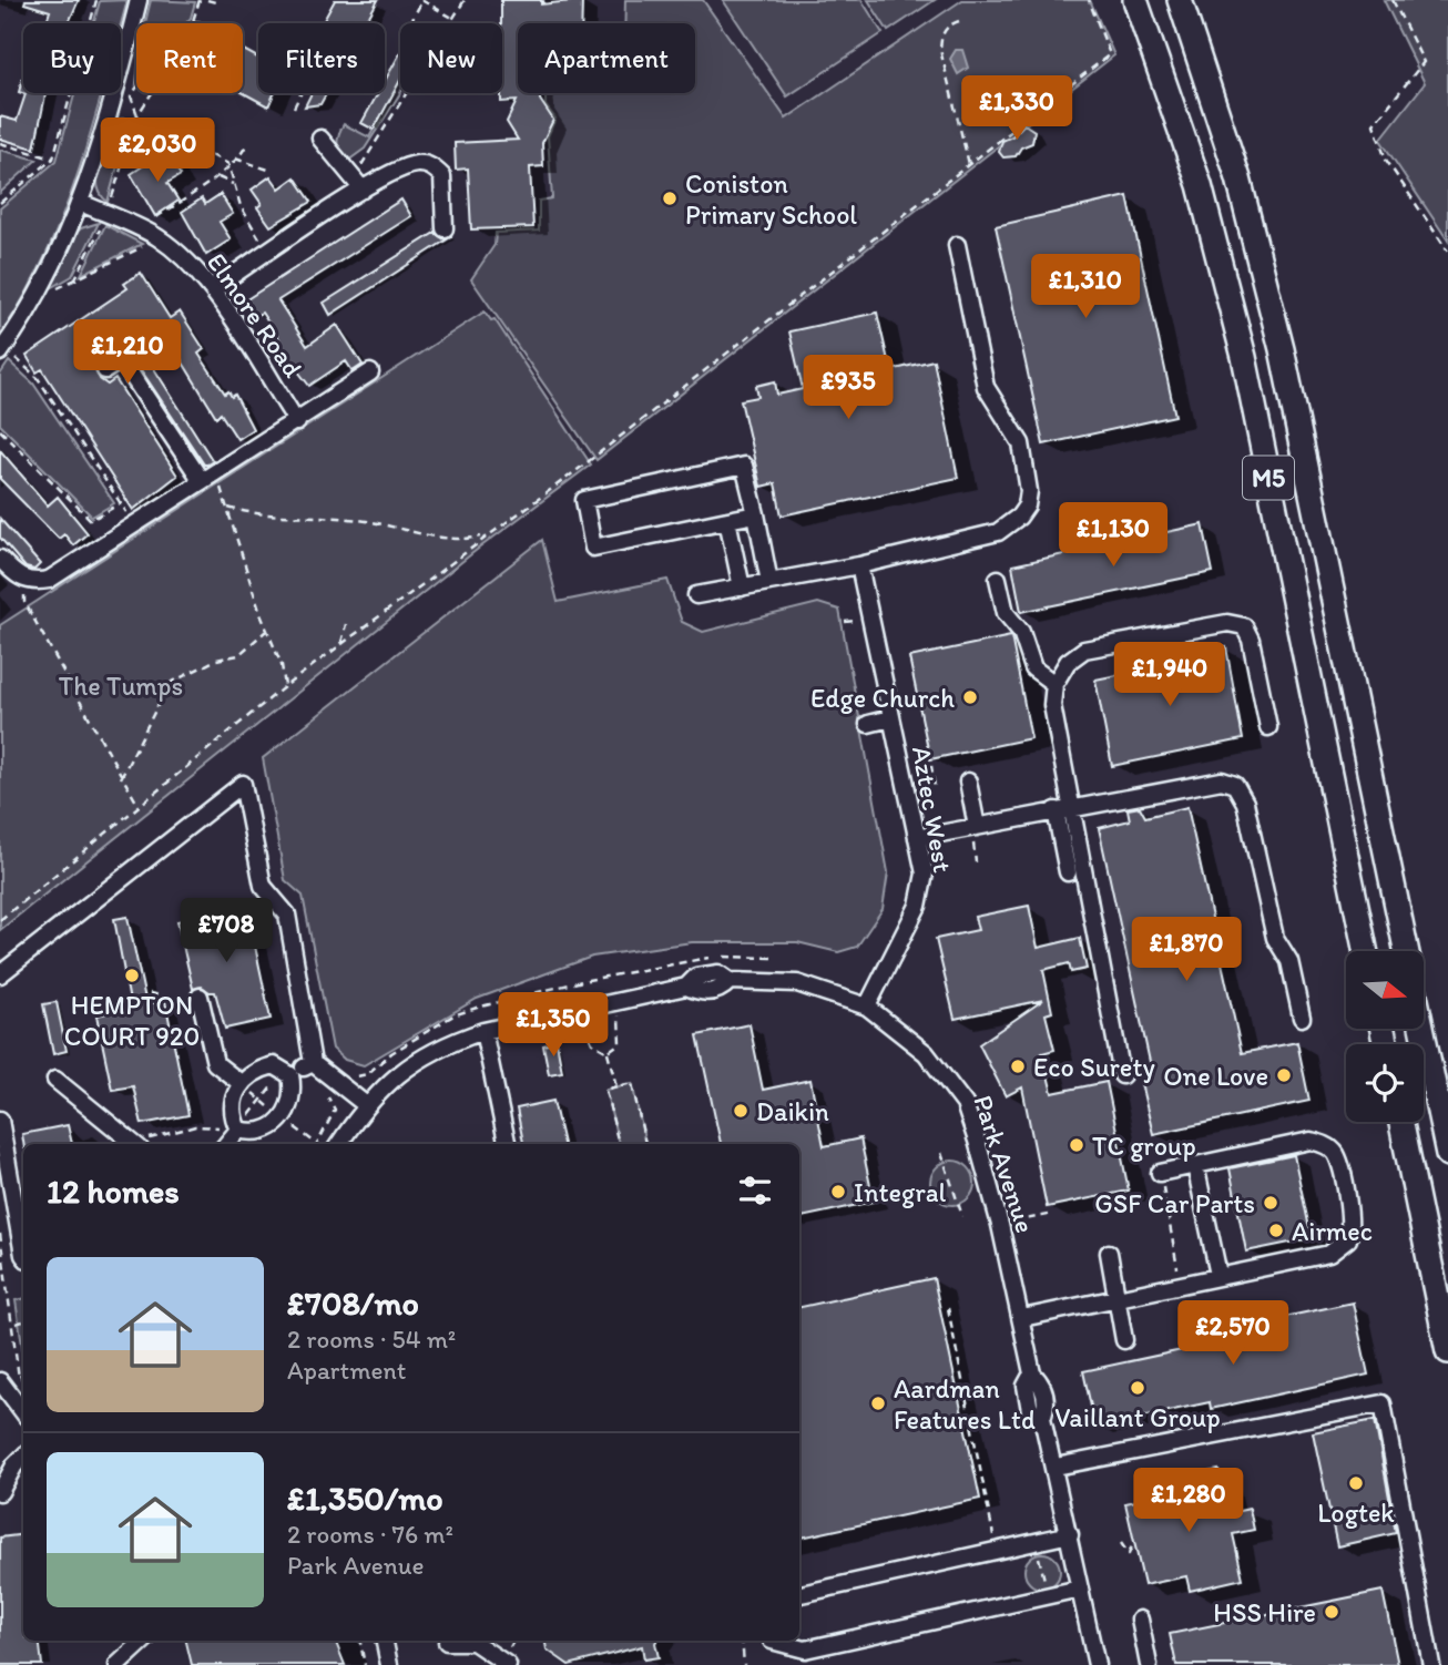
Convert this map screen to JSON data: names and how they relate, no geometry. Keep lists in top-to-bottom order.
{
  "streets": {
    "highway": ["M5"],
    "street": ["Elmore Road", "Aztec West", "Park Avenue"]
  },
  "crossings": [
    ["Aztec West", "Park Avenue"]
  ],
  "parks": ["The Tumps"],
  "places": [
    "Coniston Primary School",
    "Edge Church",
    "HEMPTON COURT 920",
    "Eco Surety",
    "One Love",
    "Daikin",
    "TC group",
    "Integral",
    "GSF Car Parts",
    "Airmec",
    "Vaillant Group",
    "Aardman Features Ltd",
    "Logtek",
    "HSS Hire"
  ],
  "north": "right",
  "page": {
    "chip": [
      "Buy",
      "Rent",
      "Filters",
      "New",
      "Apartment"
    ],
    "price": [
      "£1,330",
      "£2,030",
      "£1,310",
      "£1,210",
      "£935",
      "£1,130",
      "£1,940",
      "£708",
      "£1,870",
      "£1,350",
      "£2,570",
      "£1,280"
    ],
    "heading": "12 homes",
    "list": [
      {
        "name": "£708/mo",
        "note": "2 rooms · 54 m² · Apartment"
      },
      {
        "name": "£1,350/mo",
        "note": "2 rooms · 76 m² · Park Avenue"
      }
    ]
  }
}
